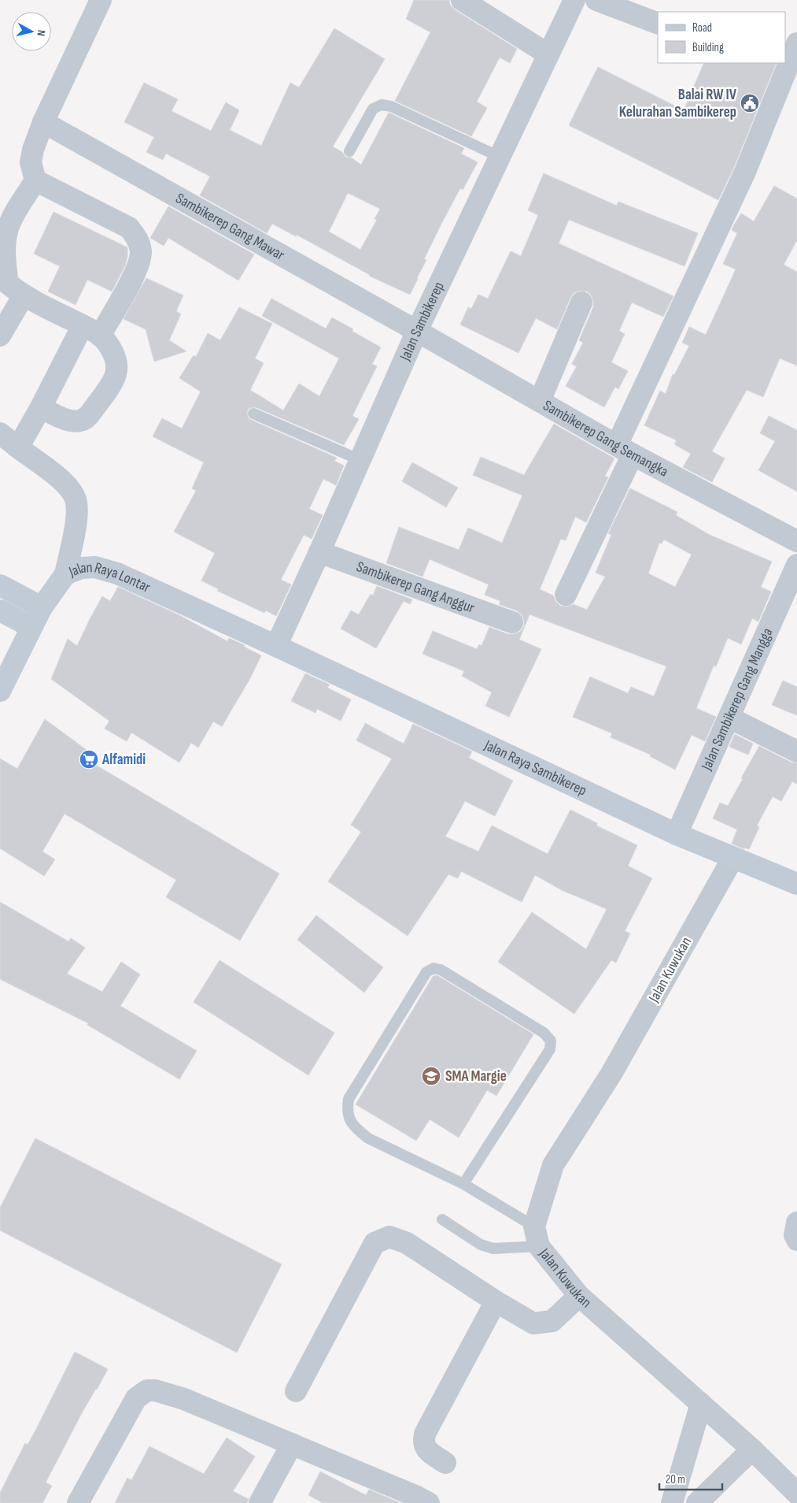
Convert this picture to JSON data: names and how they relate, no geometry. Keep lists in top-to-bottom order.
{
  "streets": {
    "street": [
      "Sambikerep Gang Mawar",
      "Jalan Sambikerep",
      "Sambikerep Gang Semangka",
      "Jalan Raya Lontar",
      "Sambikerep Gang Anggur",
      "Jalan Sambikerep Gang Mangga",
      "Jalan Raya Sambikerep",
      "Jalan Kuwukan"
    ]
  },
  "crossings": [
    ["Sambikerep Gang Mawar", "Jalan Sambikerep"],
    ["Sambikerep Gang Mawar", "Sambikerep Gang Semangka"],
    ["Jalan Sambikerep", "Sambikerep Gang Semangka"],
    ["Jalan Sambikerep", "Jalan Raya Lontar"],
    ["Jalan Sambikerep", "Sambikerep Gang Anggur"],
    ["Jalan Sambikerep", "Jalan Raya Sambikerep"],
    ["Jalan Raya Lontar", "Jalan Raya Sambikerep"],
    ["Jalan Sambikerep Gang Mangga", "Jalan Raya Sambikerep"],
    ["Jalan Raya Sambikerep", "Jalan Kuwukan"]
  ],
  "places": {
    "public building": ["Balai RW IV Kelurahan Sambikerep"],
    "supermarket": ["Alfamidi"],
    "school or university": ["SMA Margie"]
  },
  "legend": ["Road", "Building"],
  "scale_bar": "20 m",
  "north": "right"
}
